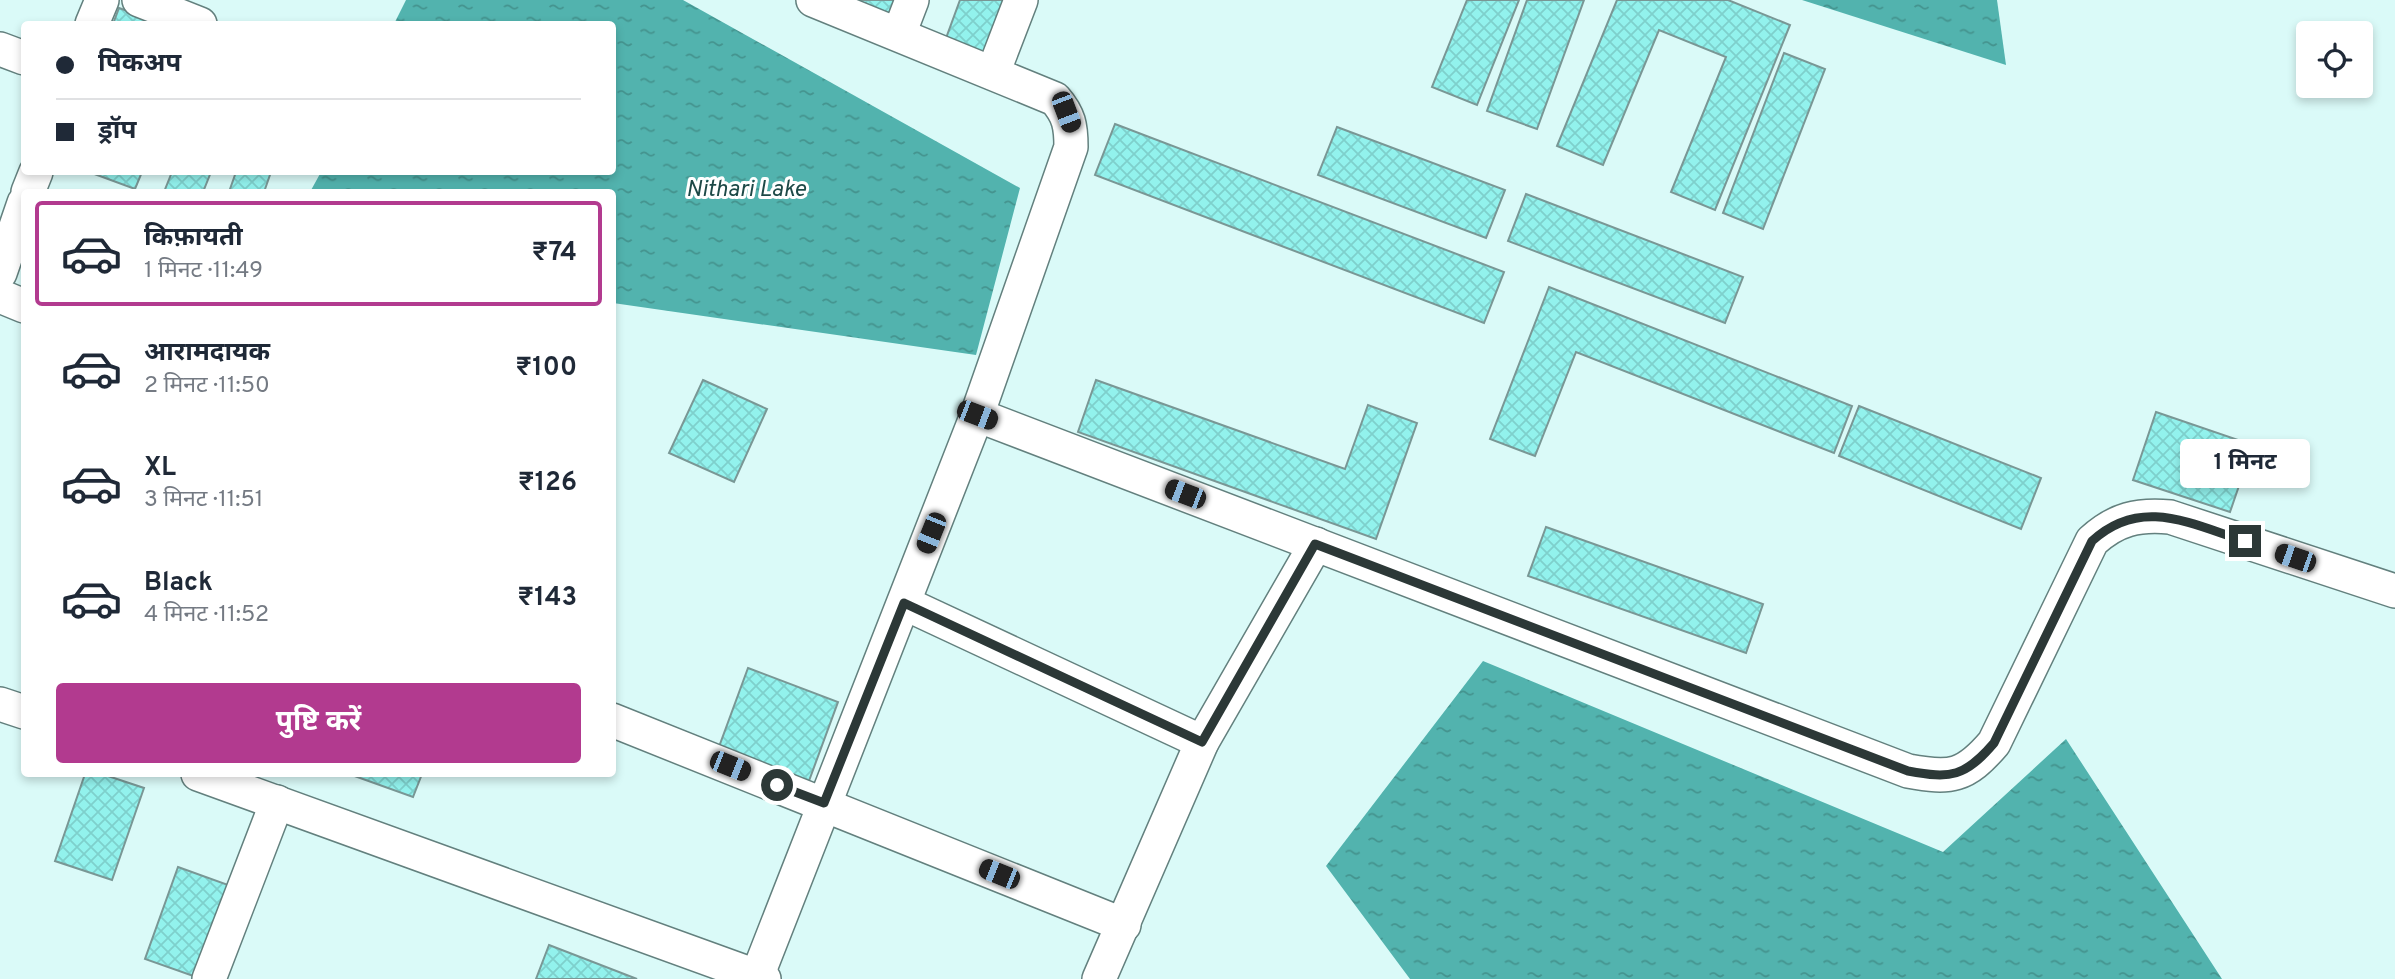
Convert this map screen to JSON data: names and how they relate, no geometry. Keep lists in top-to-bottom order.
{
  "water": ["Nithari Lake"],
  "page": {
    "banner": ["पिकअप", "ड्रॉप"],
    "list": [
      {
        "name": "किफ़ायती",
        "note": "1 मिनट · 11:49",
        "value": "₹74"
      },
      {
        "name": "आरामदायक",
        "note": "2 मिनट · 11:50",
        "value": "₹100"
      },
      {
        "name": "XL",
        "note": "3 मिनट · 11:51",
        "value": "₹126"
      },
      {
        "name": "Black",
        "note": "4 मिनट · 11:52",
        "value": "₹143"
      }
    ],
    "bubble": "1 मिनट",
    "buttons": "पुष्टि करें"
  }
}
